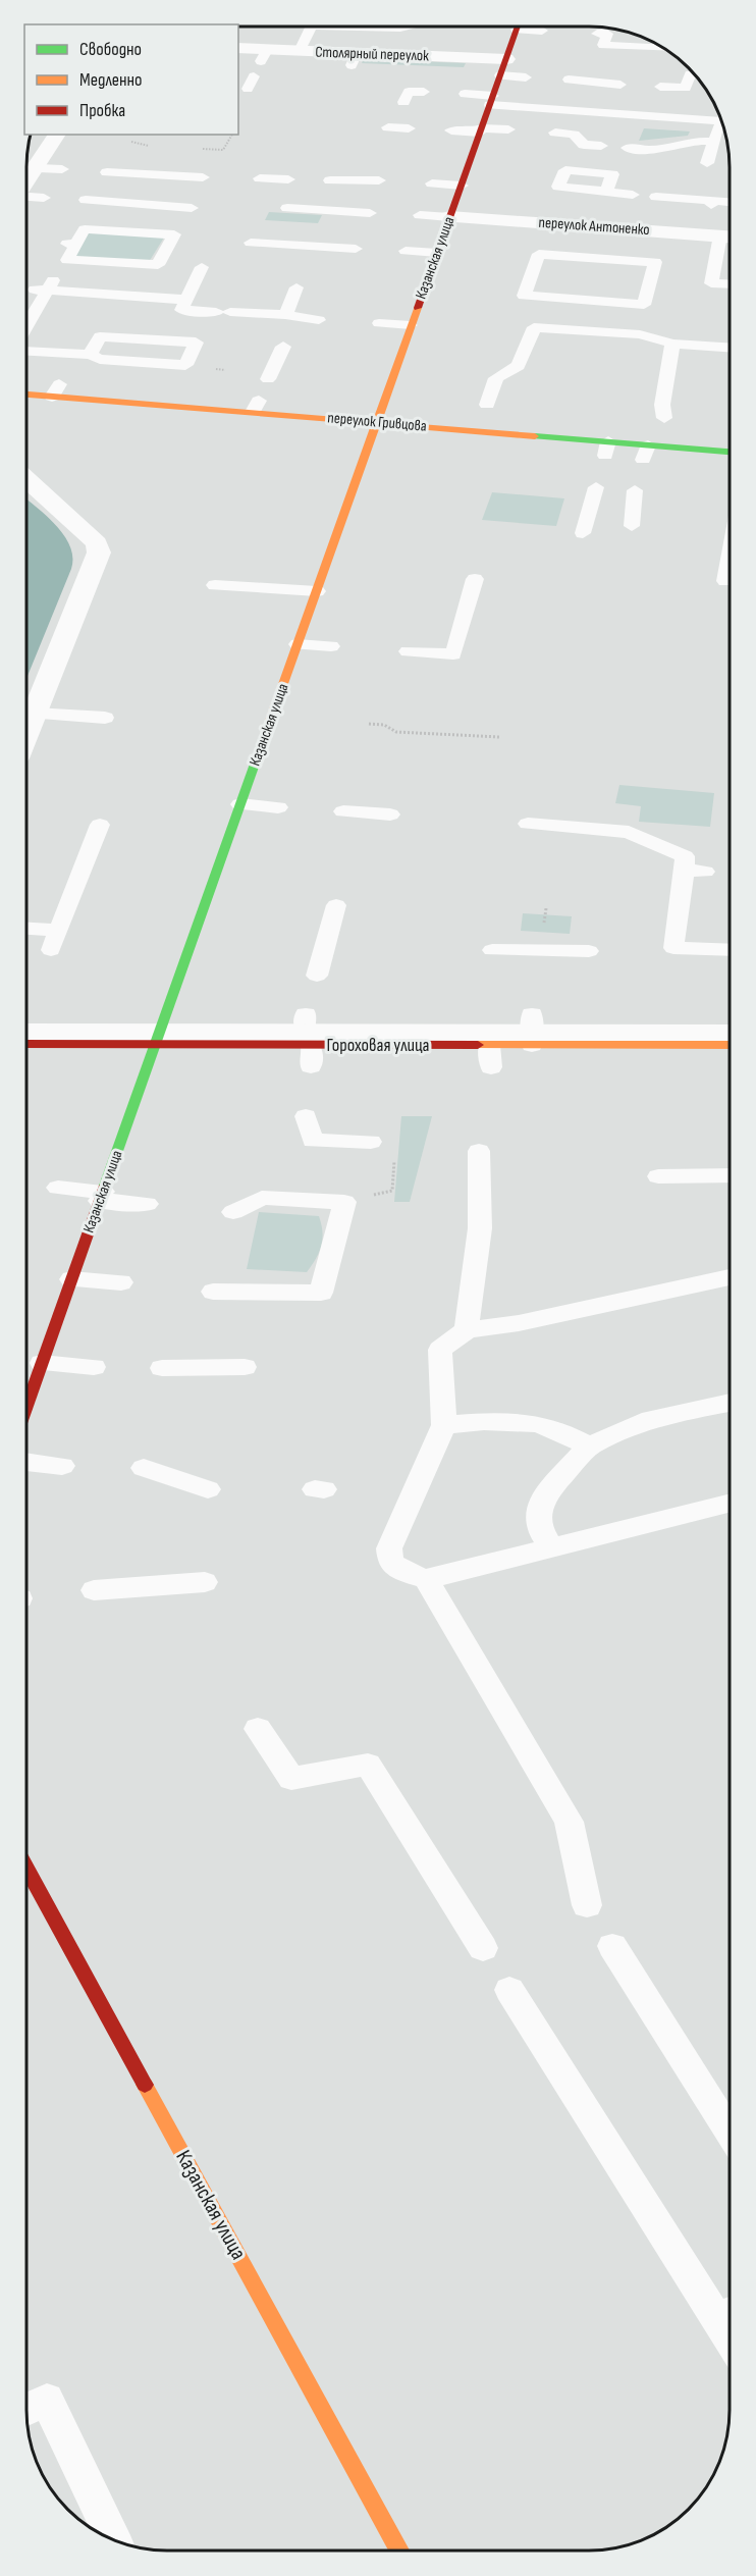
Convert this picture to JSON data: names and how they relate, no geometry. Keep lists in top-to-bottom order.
{
  "streets": {
    "street": [
      "Столярный переулок",
      "переулок Антоненко",
      "Казанская улица",
      "переулок Гривцова",
      "Гороховая улица"
    ]
  },
  "crossings": [
    ["Столярный переулок", "Казанская улица"],
    ["переулок Антоненко", "Казанская улица"],
    ["Казанская улица", "переулок Гривцова"],
    ["Казанская улица", "Гороховая улица"]
  ],
  "legend": ["Свободно", "Медленно", "Пробка"]
}
